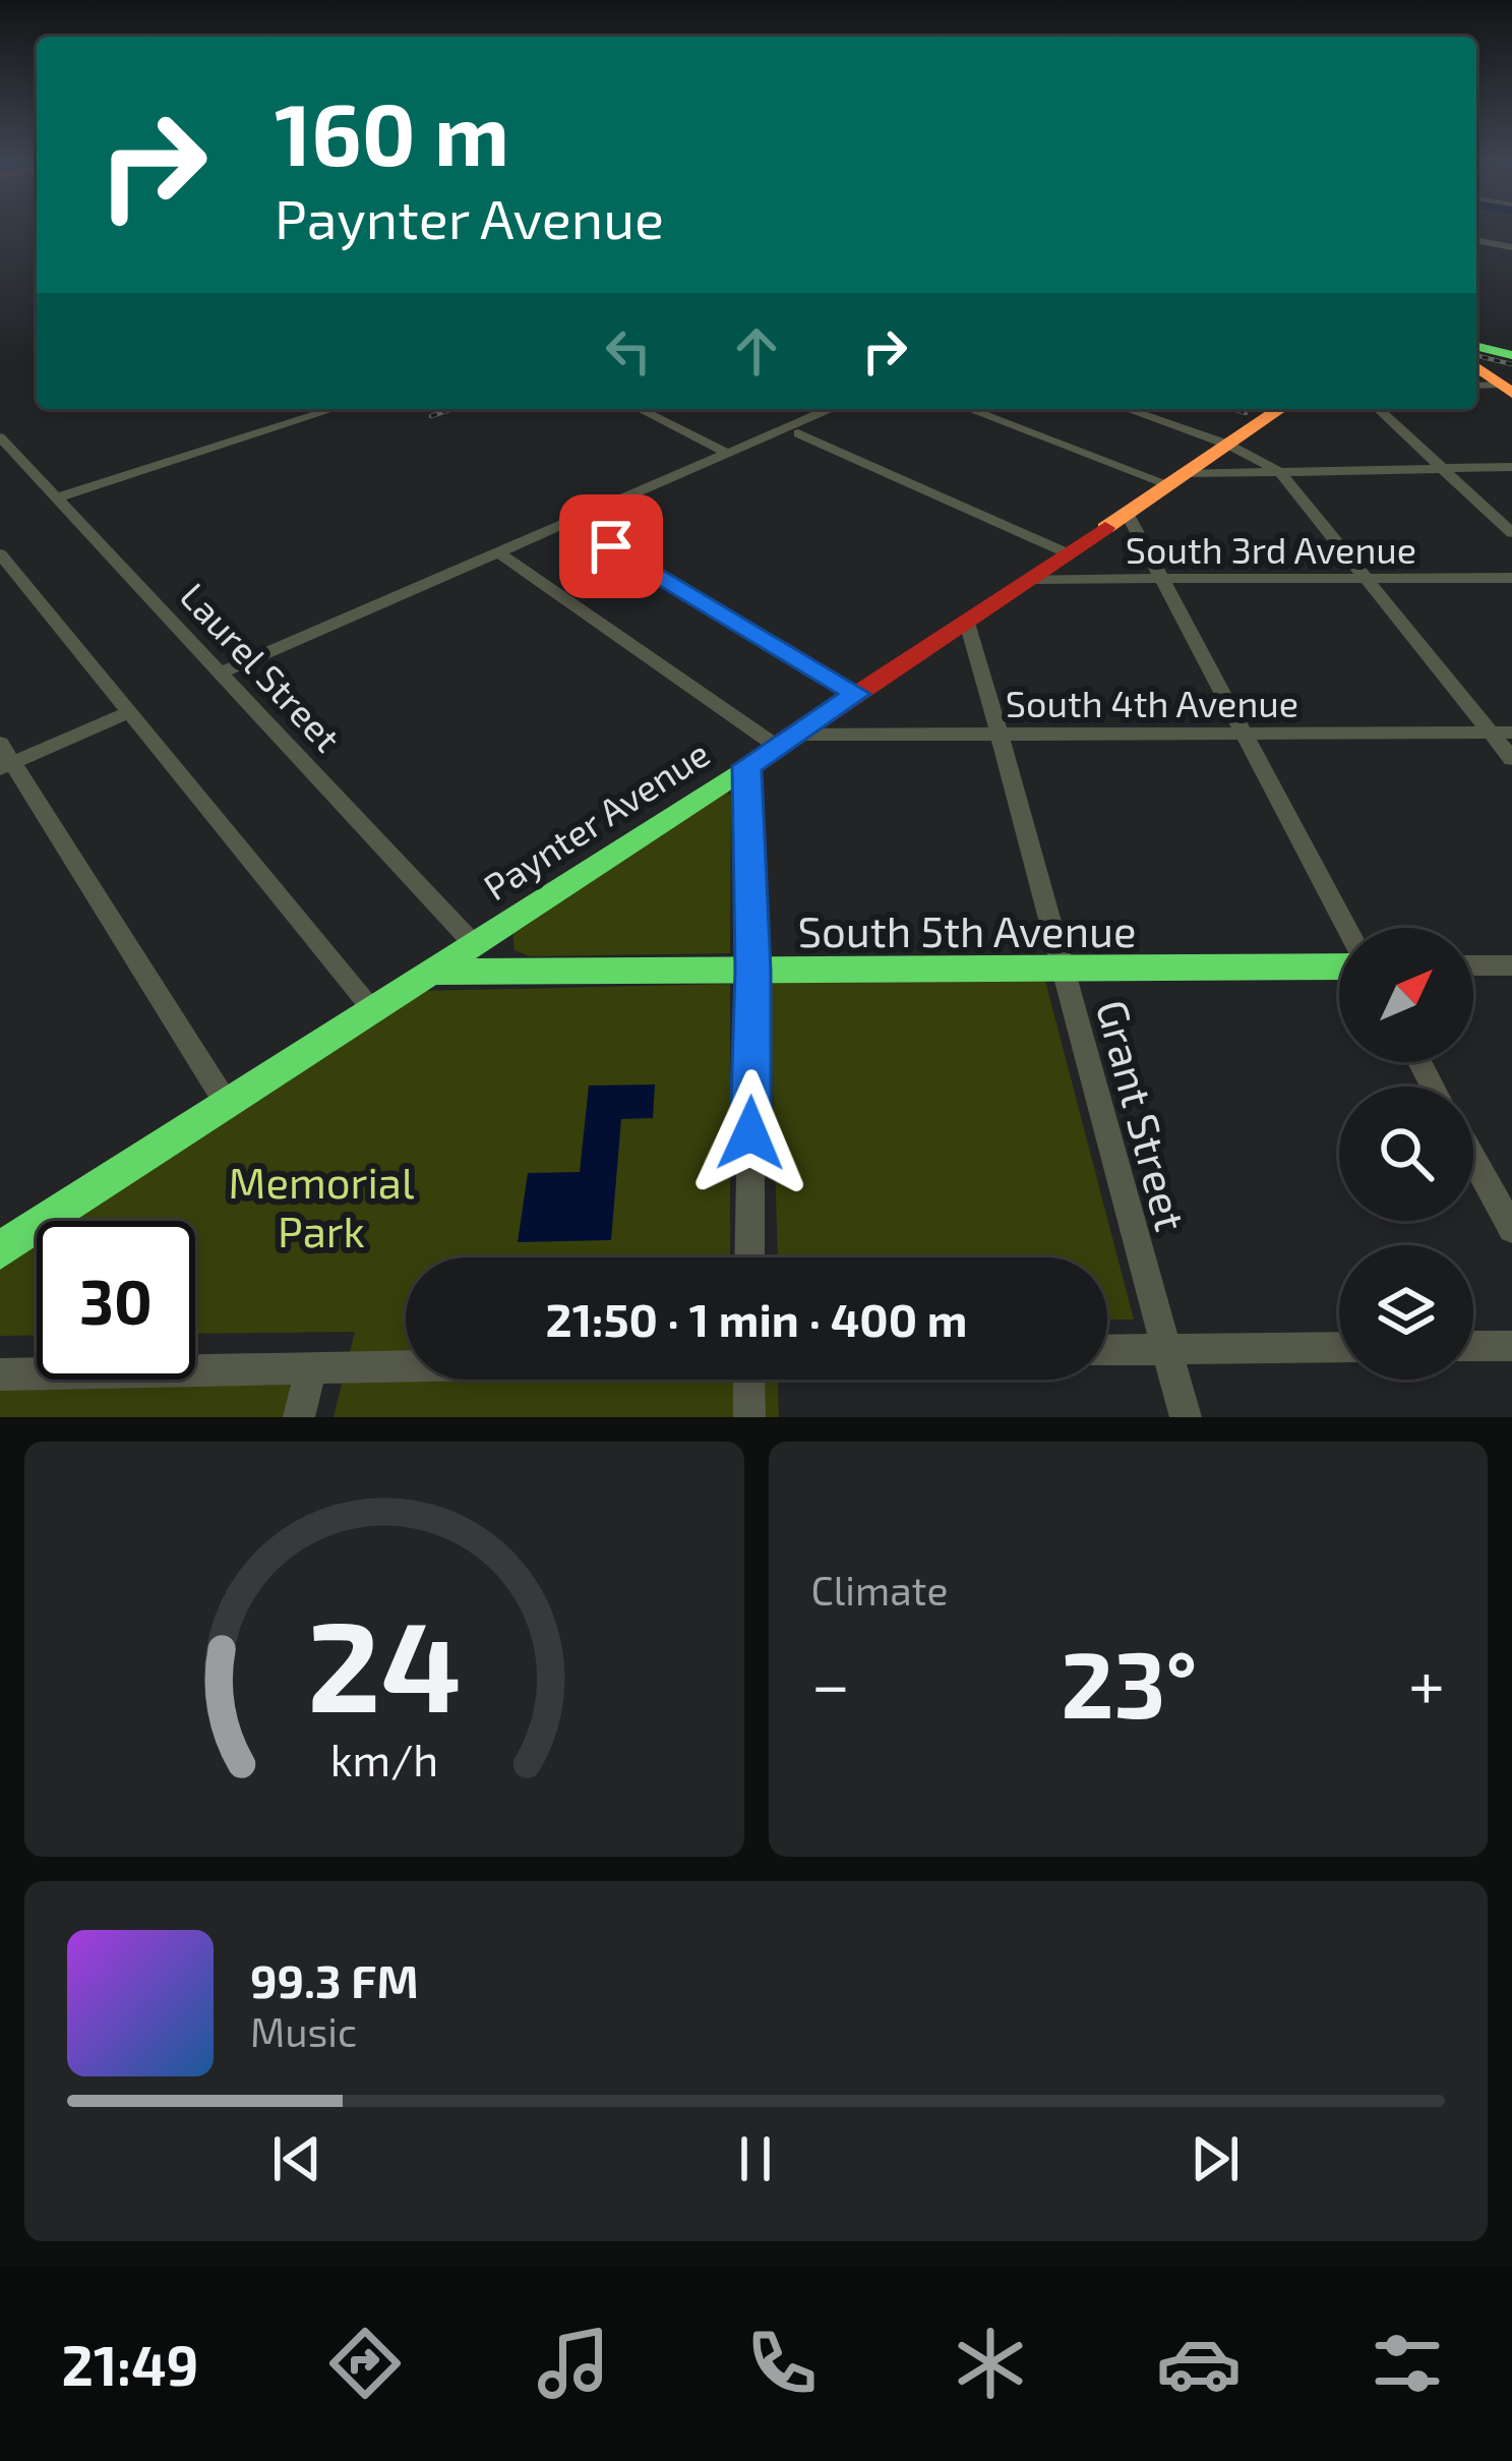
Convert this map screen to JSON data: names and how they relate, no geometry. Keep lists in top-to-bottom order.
{
  "streets": {
    "street": [
      "South 3rd Avenue",
      "Laurel Street",
      "South 4th Avenue",
      "Paynter Avenue",
      "South 5th Avenue",
      "Grant Street"
    ]
  },
  "crossings": [
    ["South 3rd Avenue", "Paynter Avenue"],
    ["Laurel Street", "Paynter Avenue"],
    ["South 4th Avenue", "Paynter Avenue"],
    ["South 4th Avenue", "Grant Street"],
    ["Paynter Avenue", "South 5th Avenue"],
    ["Paynter Avenue", "Grant Street"],
    ["South 5th Avenue", "Grant Street"]
  ],
  "parks": ["Memorial Park"],
  "north": "top right",
  "page": {
    "turn": ["160 m", "Paynter Avenue"],
    "limit": "30",
    "trip": "21:50 · 1 min · 400 m",
    "tile": "Climate",
    "heat": ["−", "23°", "+"],
    "song": ["99.3 FM", "Music"],
    "tabs": "21:49",
    "gauge": ["24", "km/h"]
  }
}
